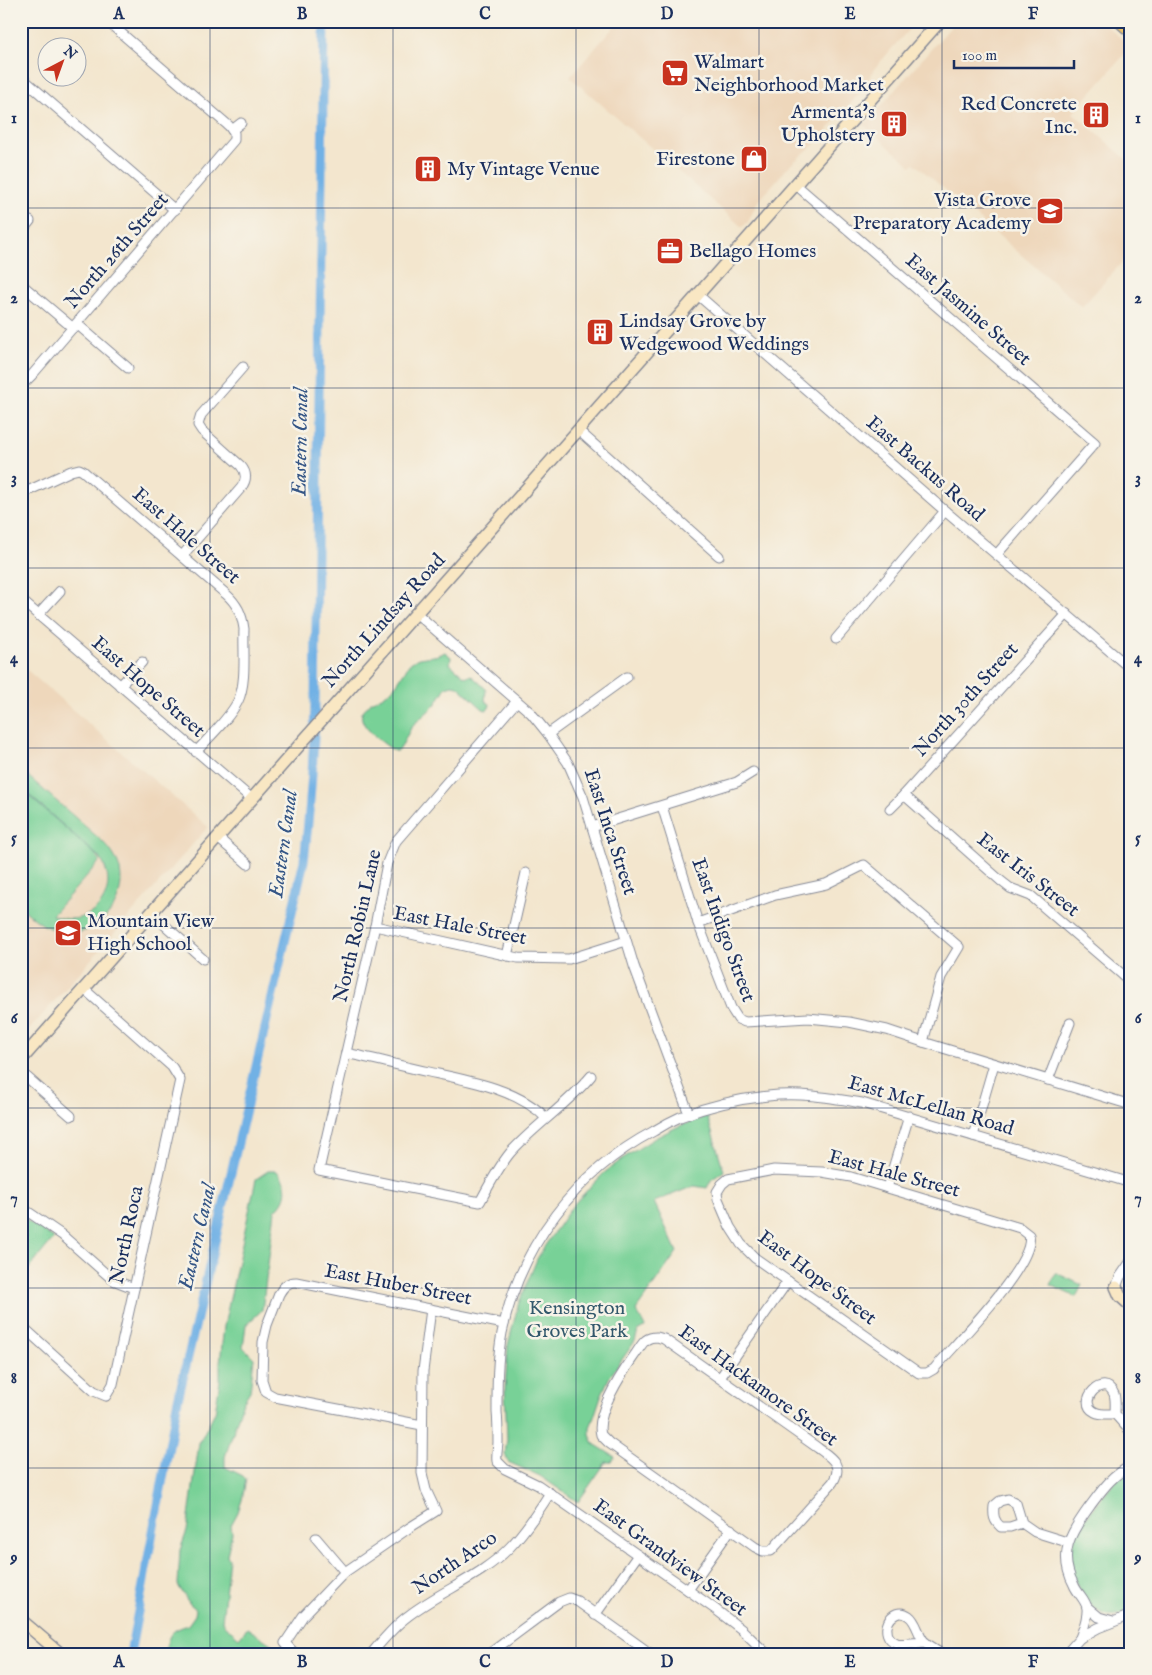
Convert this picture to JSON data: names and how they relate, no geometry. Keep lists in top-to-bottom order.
{
  "streets": {
    "main road": ["North Lindsay Road"],
    "street": [
      "North 26th Street",
      "East Jasmine Street",
      "East Backus Road",
      "East Hale Street",
      "East Hope Street",
      "North 30th Street",
      "East Inca Street",
      "East Iris Street",
      "North Robin Lane",
      "East Indigo Street",
      "East McLellan Road",
      "North Roca",
      "East Huber Street",
      "East Hackamore Street",
      "East Grandview Street",
      "North Arco"
    ]
  },
  "crossings": [
    ["East Jasmine Street", "East Backus Road"],
    ["East Jasmine Street", "North Lindsay Road"],
    ["East Backus Road", "North Lindsay Road"],
    ["East Backus Road", "North 30th Street"],
    ["East Hale Street", "East Hope Street"],
    ["East Hale Street", "East Inca Street"],
    ["East Hale Street", "North Robin Lane"],
    ["North Lindsay Road", "East Hope Street"],
    ["North Lindsay Road", "East Inca Street"],
    ["North Lindsay Road", "North Roca"],
    ["North 30th Street", "East Iris Street"],
    ["East Inca Street", "North Robin Lane"],
    ["East Inca Street", "East McLellan Road"],
    ["East McLellan Road", "East Huber Street"],
    ["East McLellan Road", "East Grandview Street"],
    ["East Huber Street", "East Grandview Street"],
    ["East Grandview Street", "North Arco"]
  ],
  "water": ["Eastern Canal"],
  "parks": ["Kensington Groves Park"],
  "places": {
    "supermarket": ["Walmart Neighborhood Market"],
    "building": [
      "Red Concrete Inc.",
      "Armenta's Upholstery",
      "My Vintage Venue",
      "Lindsay Grove by Wedgewood Weddings"
    ],
    "shop": ["Firestone"],
    "school or university": ["Vista Grove Preparatory Academy", "Mountain View High School"],
    "office": ["Bellago Homes"]
  },
  "scale_bar": "100 m",
  "north": "top right",
  "grid": {
    "columns": [
      "A",
      "B",
      "C",
      "D",
      "E",
      "F"
    ],
    "rows": [
      "1",
      "2",
      "3",
      "4",
      "5",
      "6",
      "7",
      "8",
      "9"
    ]
  }
}
